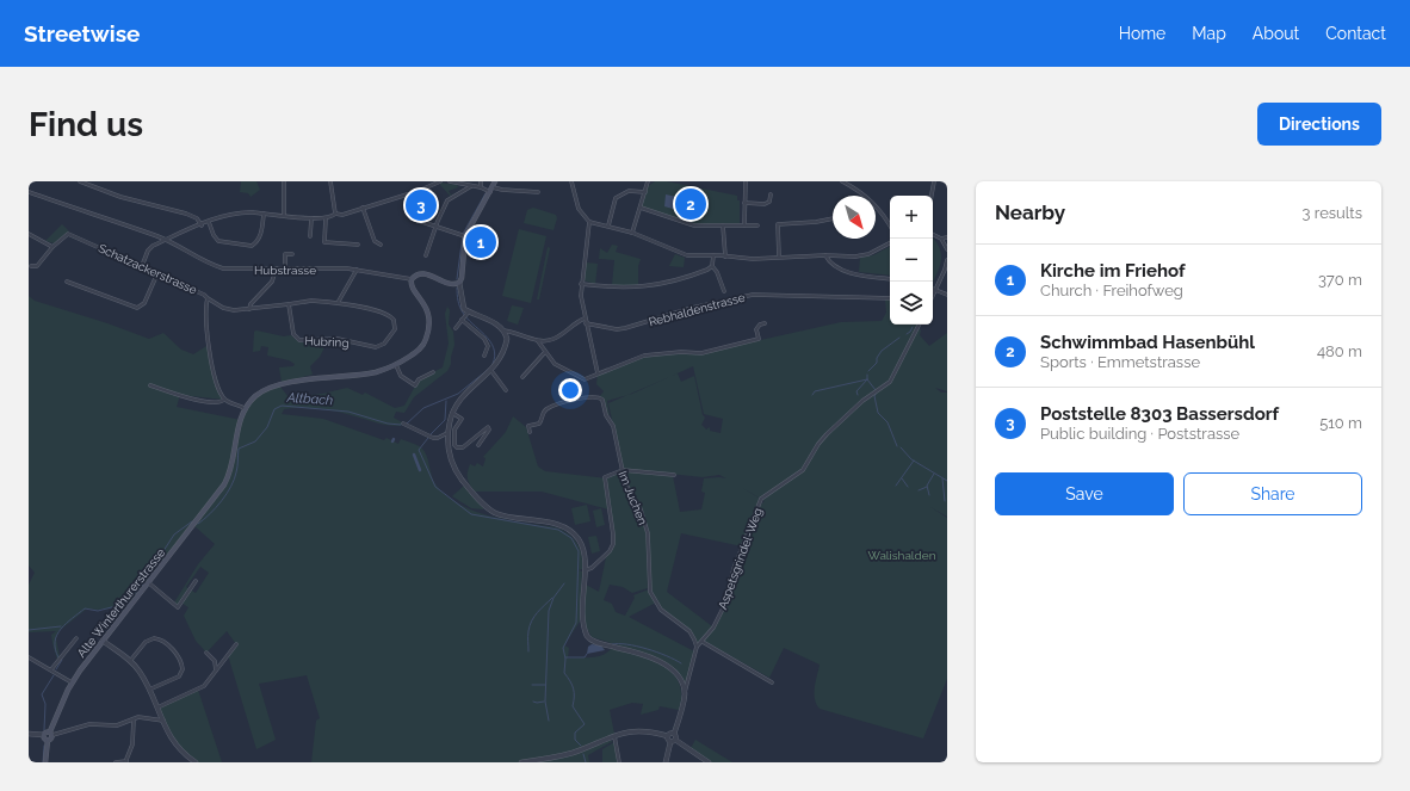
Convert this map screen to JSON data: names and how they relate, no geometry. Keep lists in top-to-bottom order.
{
  "streets": {
    "main road": ["Alte Winterthurerstrasse"],
    "street": [
      "Schatzackerstrasse",
      "Hubstrasse",
      "Rebhaldenstrasse",
      "Hubring",
      "Im Juchen",
      "Aspetsgrindel-Weg"
    ]
  },
  "crossings": [
    ["Im Juchen", "Aspetsgrindel-Weg"]
  ],
  "water": ["Altbach"],
  "parks": ["Walishalden"],
  "north": "bottom right",
  "page": {
    "header": "Streetwise",
    "nav": [
      "Home",
      "Map",
      "About",
      "Contact"
    ],
    "buttons": [
      "Directions",
      ["Save", "Share"]
    ],
    "title": "Find us",
    "heading": ["Nearby", "3 results"],
    "pins": ["2", "3", "1"],
    "map_buttons": ["+", "−"],
    "list": [
      {
        "mark": "1",
        "name": "Kirche im Friehof",
        "note": "Church · Freihofweg",
        "value": "370 m"
      },
      {
        "mark": "2",
        "name": "Schwimmbad Hasenbühl",
        "note": "Sports · Emmetstrasse",
        "value": "480 m"
      },
      {
        "mark": "3",
        "name": "Poststelle 8303 Bassersdorf",
        "note": "Public building · Poststrasse",
        "value": "510 m"
      }
    ]
  }
}
